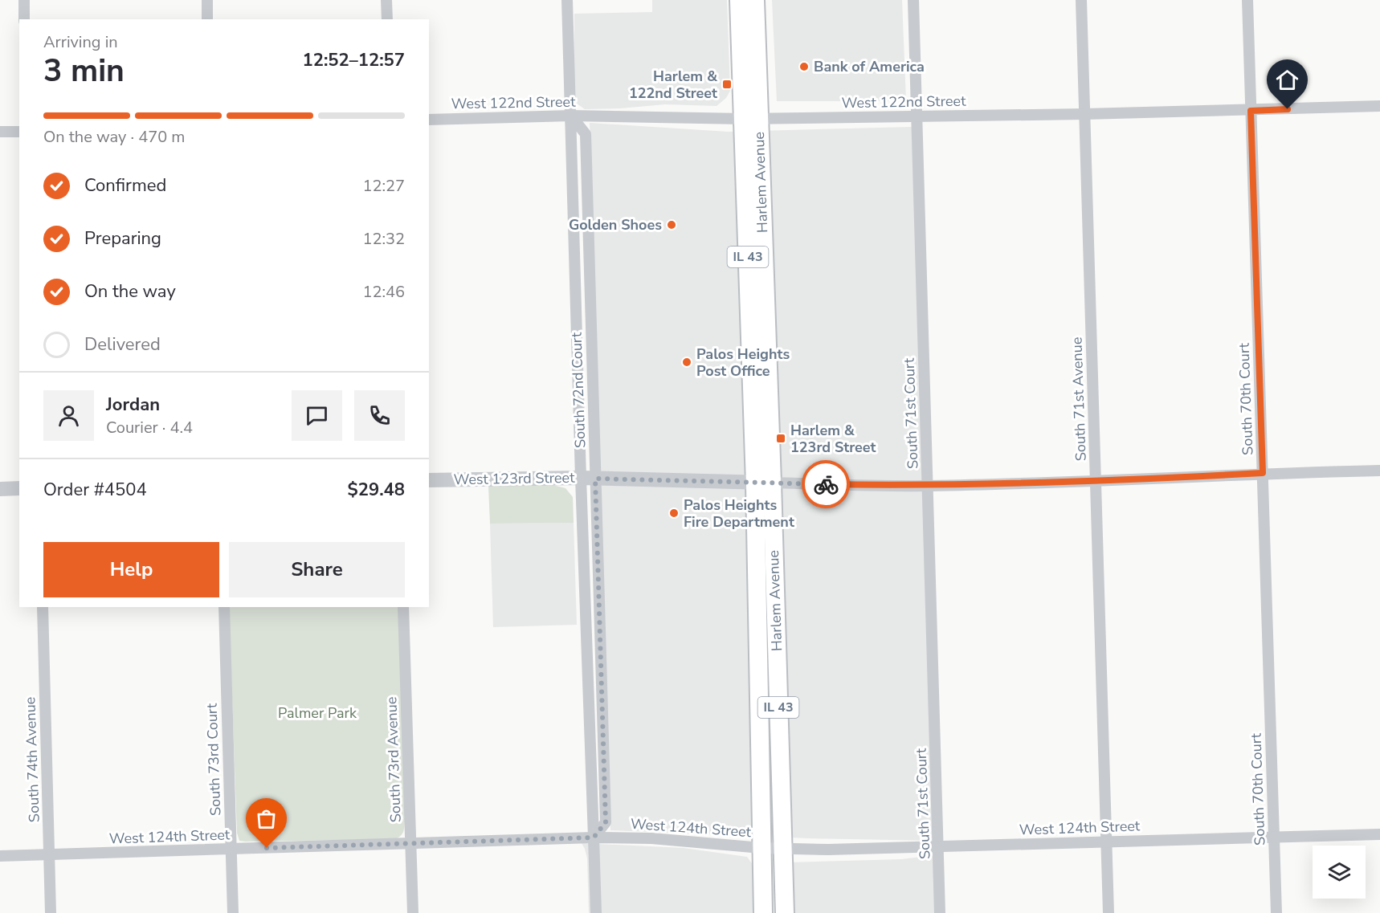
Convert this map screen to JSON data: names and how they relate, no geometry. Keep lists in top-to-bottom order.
{
  "streets": {
    "main road": ["Harlem Avenue", "IL 43"],
    "street": [
      "West 122nd Street",
      "South 72nd Court",
      "South 71st Avenue",
      "South 70th Court",
      "South 71st Court",
      "West 123rd Street",
      "South 74th Avenue",
      "South 73rd Court",
      "South 73rd Avenue",
      "West 124th Street"
    ]
  },
  "crossings": [
    ["West 122nd Street", "Harlem Avenue"],
    ["West 122nd Street", "South 72nd Court"],
    ["West 122nd Street", "South 71st Avenue"],
    ["West 122nd Street", "South 70th Court"],
    ["West 122nd Street", "South 71st Court"],
    ["Harlem Avenue", "West 123rd Street"],
    ["Harlem Avenue", "West 124th Street"],
    ["South 72nd Court", "West 123rd Street"],
    ["South 72nd Court", "West 124th Street"],
    ["South 71st Avenue", "West 123rd Street"],
    ["South 71st Avenue", "West 124th Street"],
    ["South 70th Court", "West 123rd Street"],
    ["South 70th Court", "West 124th Street"],
    ["South 71st Court", "West 123rd Street"],
    ["South 71st Court", "West 124th Street"],
    ["South 74th Avenue", "West 124th Street"],
    ["South 73rd Court", "West 124th Street"],
    ["South 73rd Avenue", "West 124th Street"]
  ],
  "parks": ["Palmer Park"],
  "places": {
    "other": [
      "Bank of America",
      "Golden Shoes",
      "Palos Heights Post Office",
      "Palos Heights Fire Department"
    ],
    "transit": ["Harlem & 122nd Street", "Harlem & 123rd Street"]
  },
  "page": {
    "heading": ["3 min", "Arriving in", "12:52–12:57"],
    "panel": [
      "Jordan",
      "Courier · 4.4",
      "Order #4504",
      "$29.48"
    ],
    "bar": "On the way · 470 m",
    "list": [
      ["Confirmed", "12:27"],
      ["Preparing", "12:32"],
      ["On the way", "12:46"],
      "Delivered"
    ],
    "buttons": ["Help", "Share"]
  }
}
